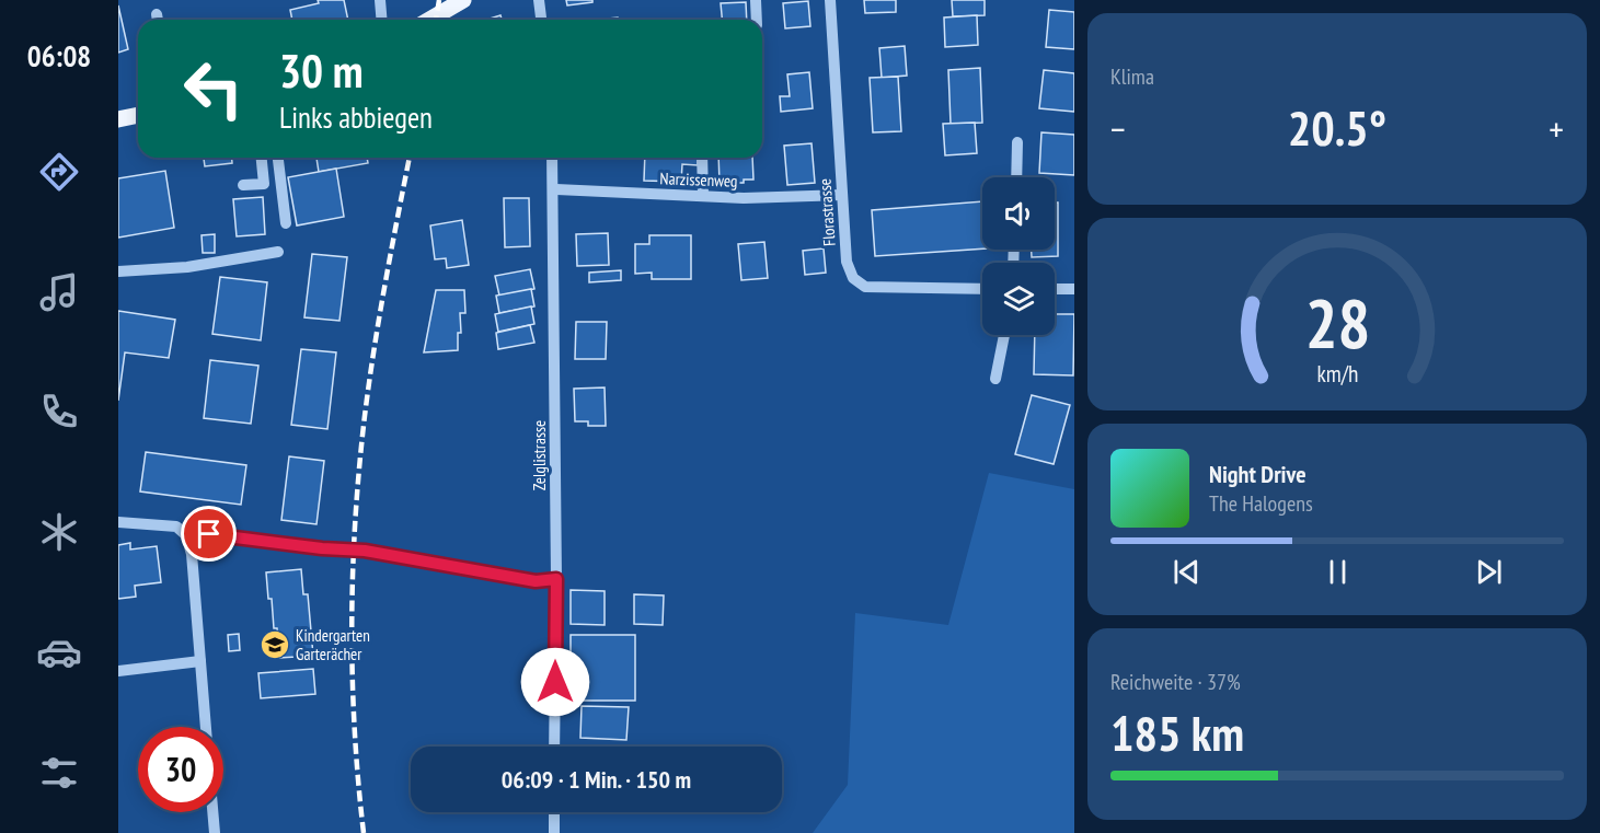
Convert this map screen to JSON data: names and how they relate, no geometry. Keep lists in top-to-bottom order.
{
  "streets": {
    "street": ["Narzissenweg", "Florastrasse", "Zelglistrasse"]
  },
  "crossings": [
    ["Narzissenweg", "Florastrasse"],
    ["Narzissenweg", "Zelglistrasse"]
  ],
  "places": {
    "school or university": ["Kindergarten Garterächer"]
  },
  "page": {
    "tabs": "06:08",
    "tile": [
      "Klima",
      ["Reichweite · 37%", "185 km"]
    ],
    "turn": ["30 m", "Links abbiegen"],
    "heat": ["−", "20.5°", "+"],
    "song": ["Night Drive", "The Halogens"],
    "limit": "30",
    "trip": "06:09 · 1 Min. · 150 m",
    "gauge": ["28", "km/h"]
  }
}
